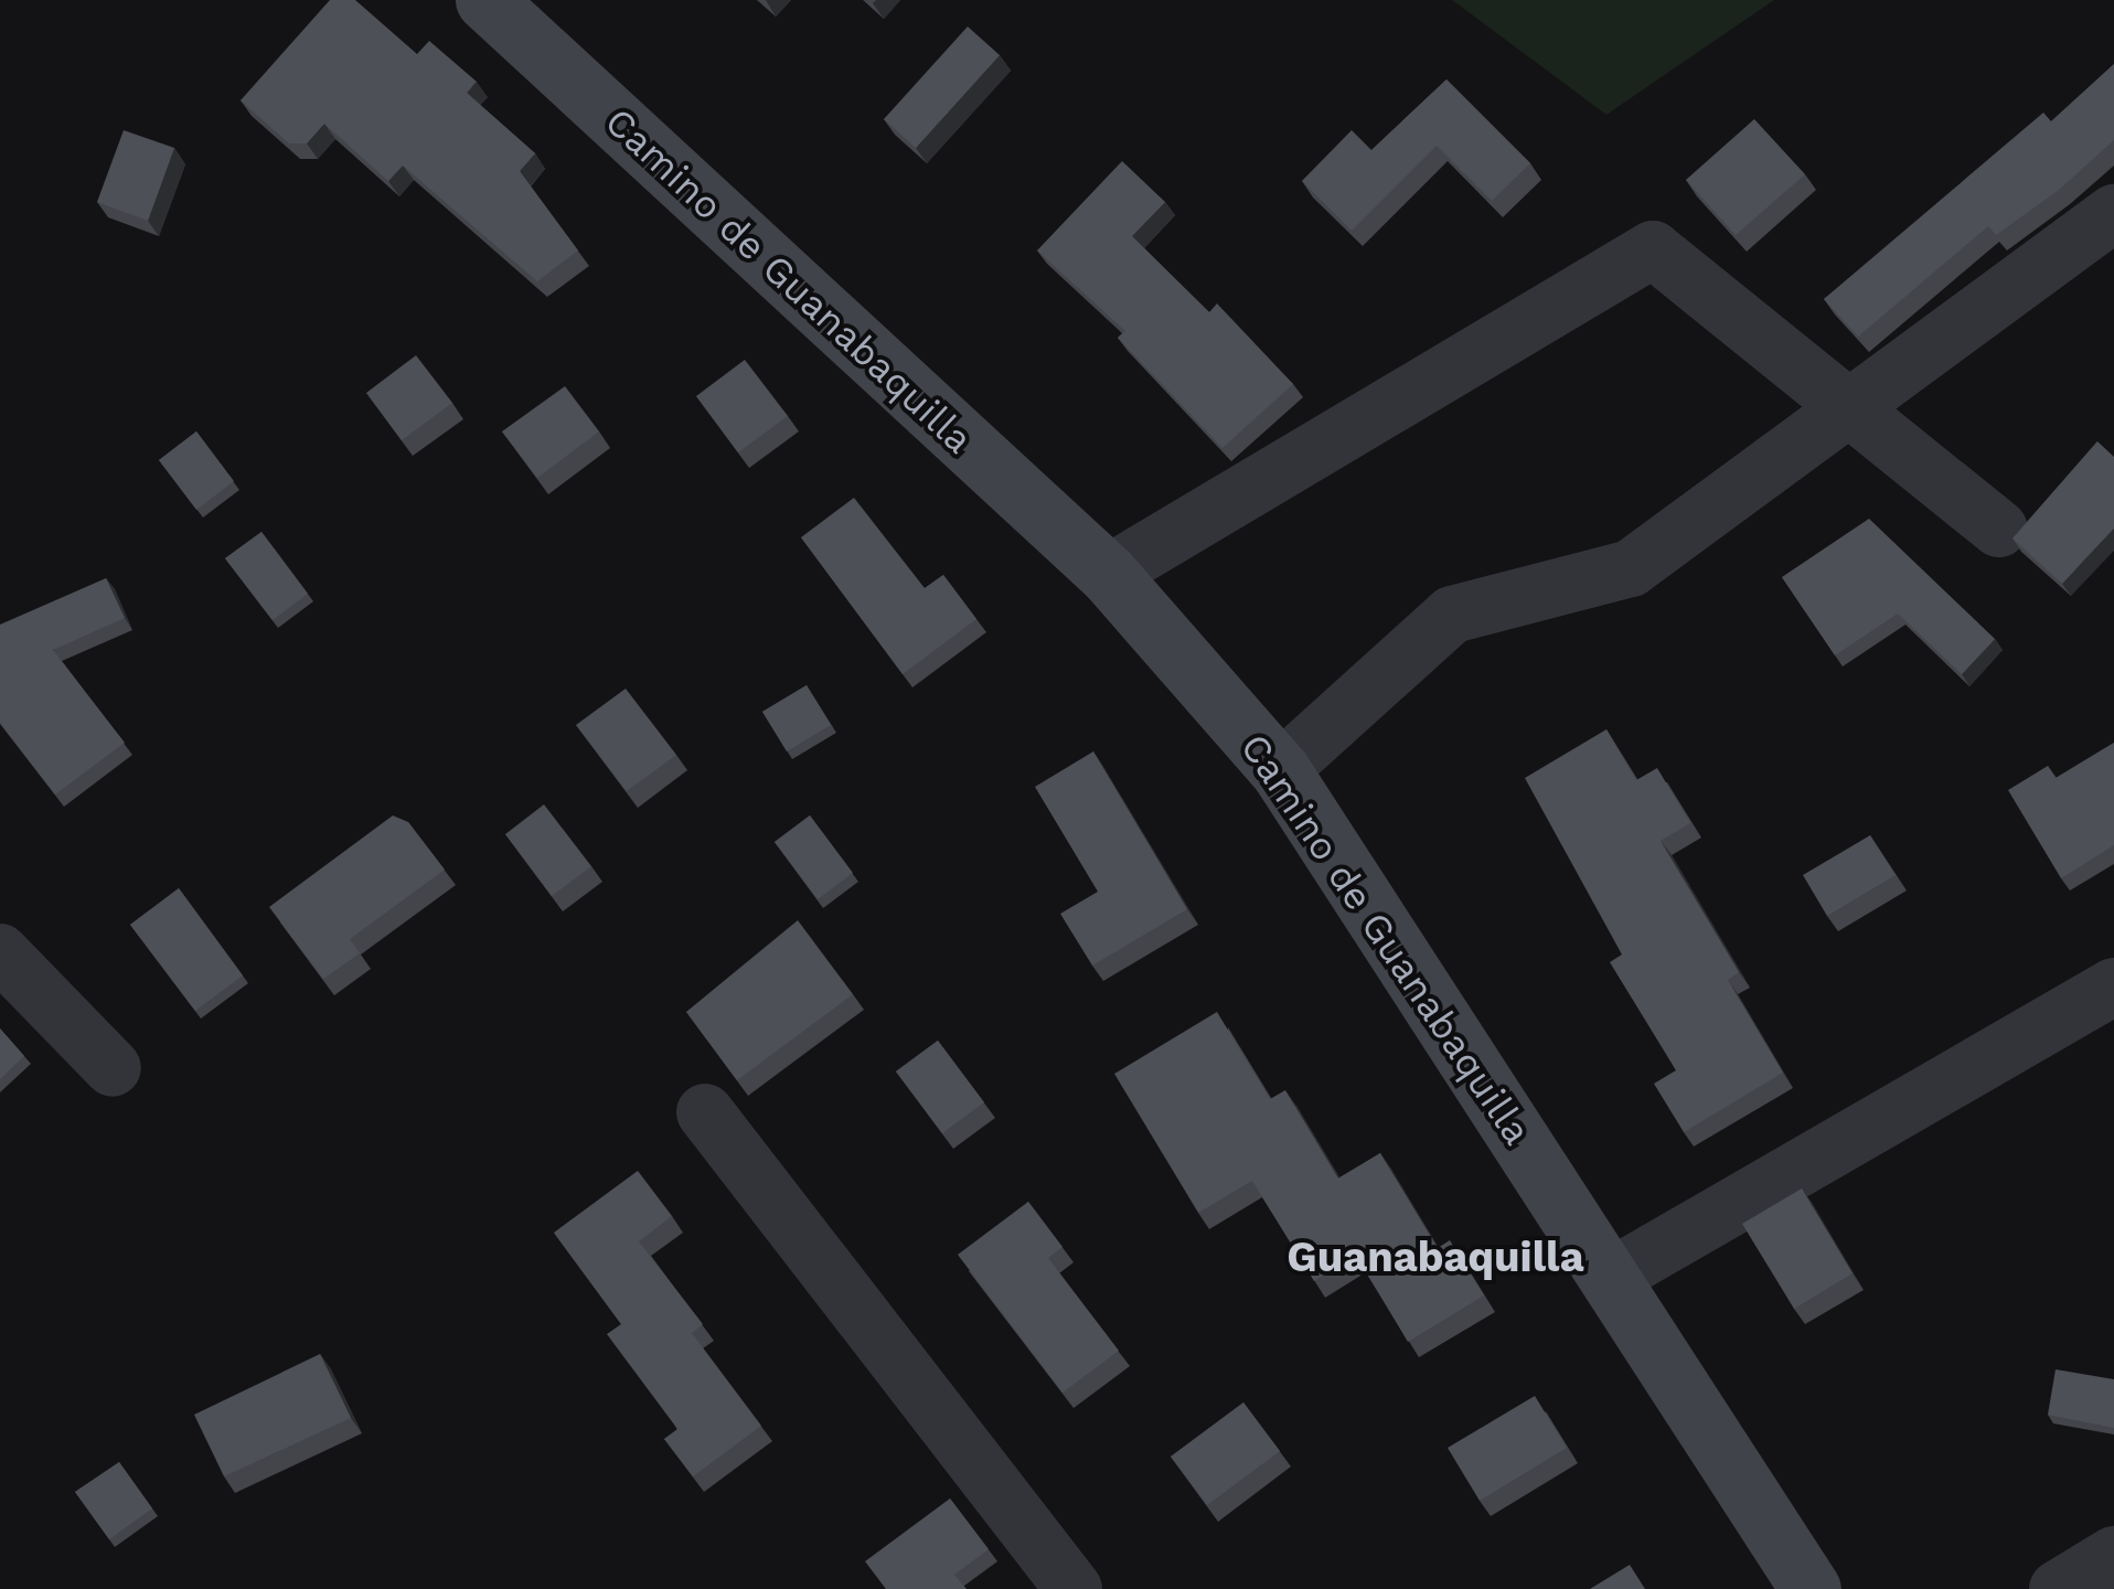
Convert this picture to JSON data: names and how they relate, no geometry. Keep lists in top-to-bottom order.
{
  "streets": {
    "street": ["Camino de Guanabaquilla"]
  },
  "districts": ["Guanabaquilla"]
}
